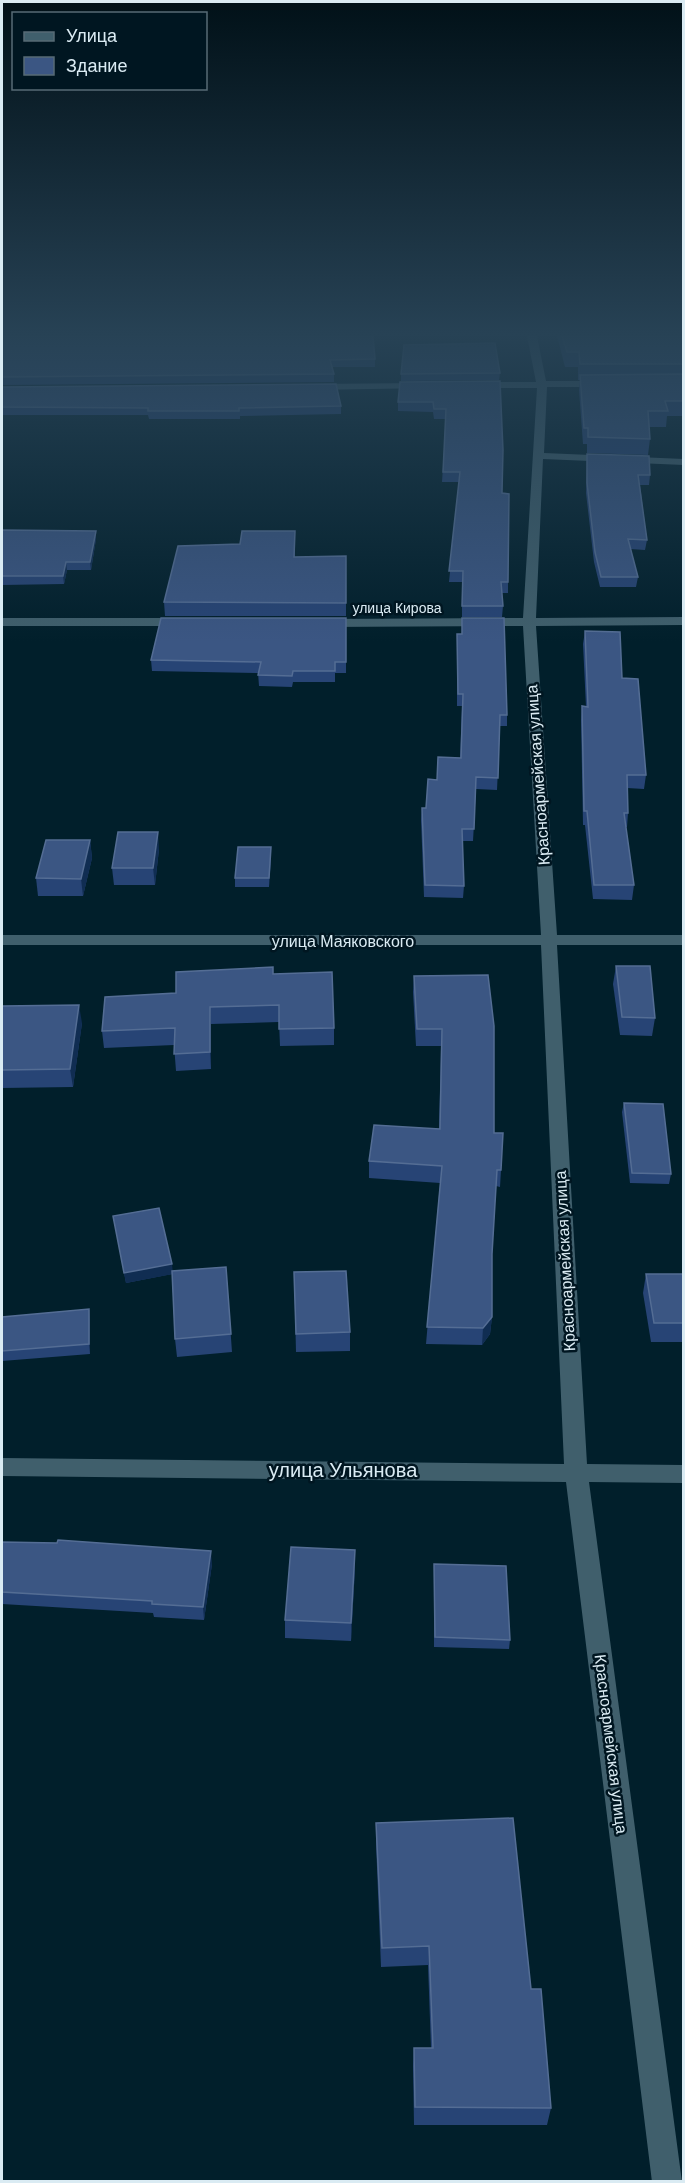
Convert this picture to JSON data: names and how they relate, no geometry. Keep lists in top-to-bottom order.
{
  "streets": {
    "street": [
      "улица Кирова",
      "Красноармейская улица",
      "улица Маяковского",
      "улица Ульянова"
    ]
  },
  "crossings": [
    ["улица Кирова", "Красноармейская улица"],
    ["Красноармейская улица", "улица Маяковского"],
    ["Красноармейская улица", "улица Ульянова"]
  ],
  "legend": ["Улица", "Здание"]
}
